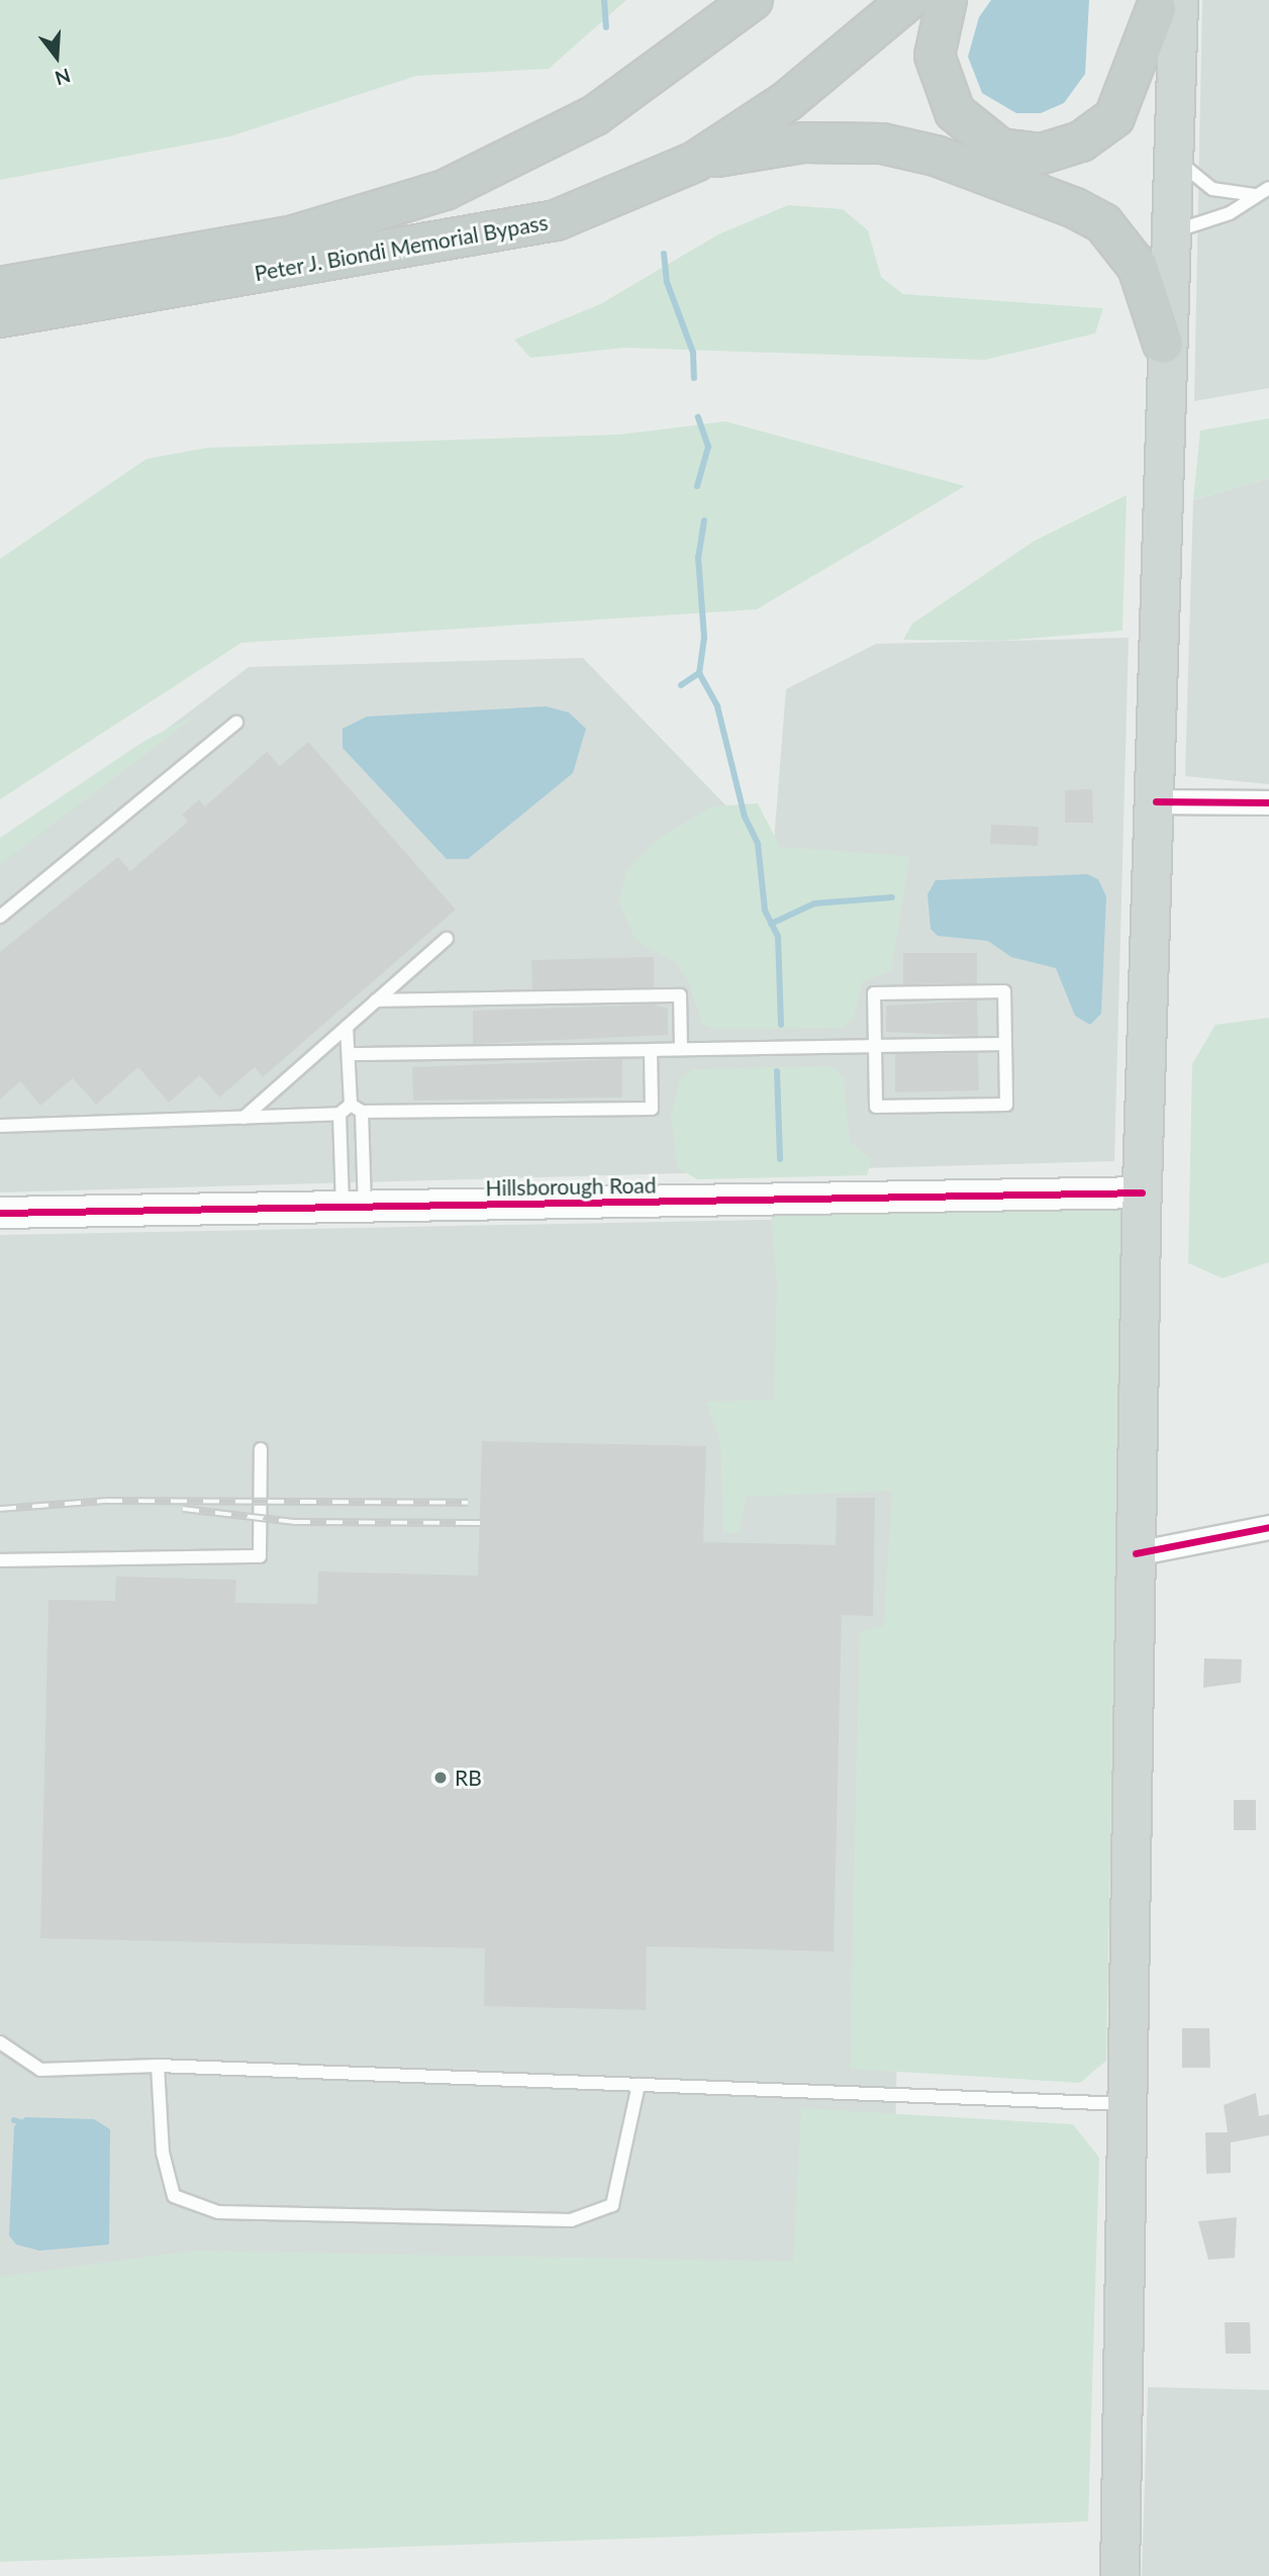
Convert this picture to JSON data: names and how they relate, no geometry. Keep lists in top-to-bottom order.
{
  "streets": {
    "highway": ["Peter J. Biondi Memorial Bypass"],
    "street": ["Hillsborough Road"]
  },
  "places": ["RB"],
  "north": "bottom"
}
